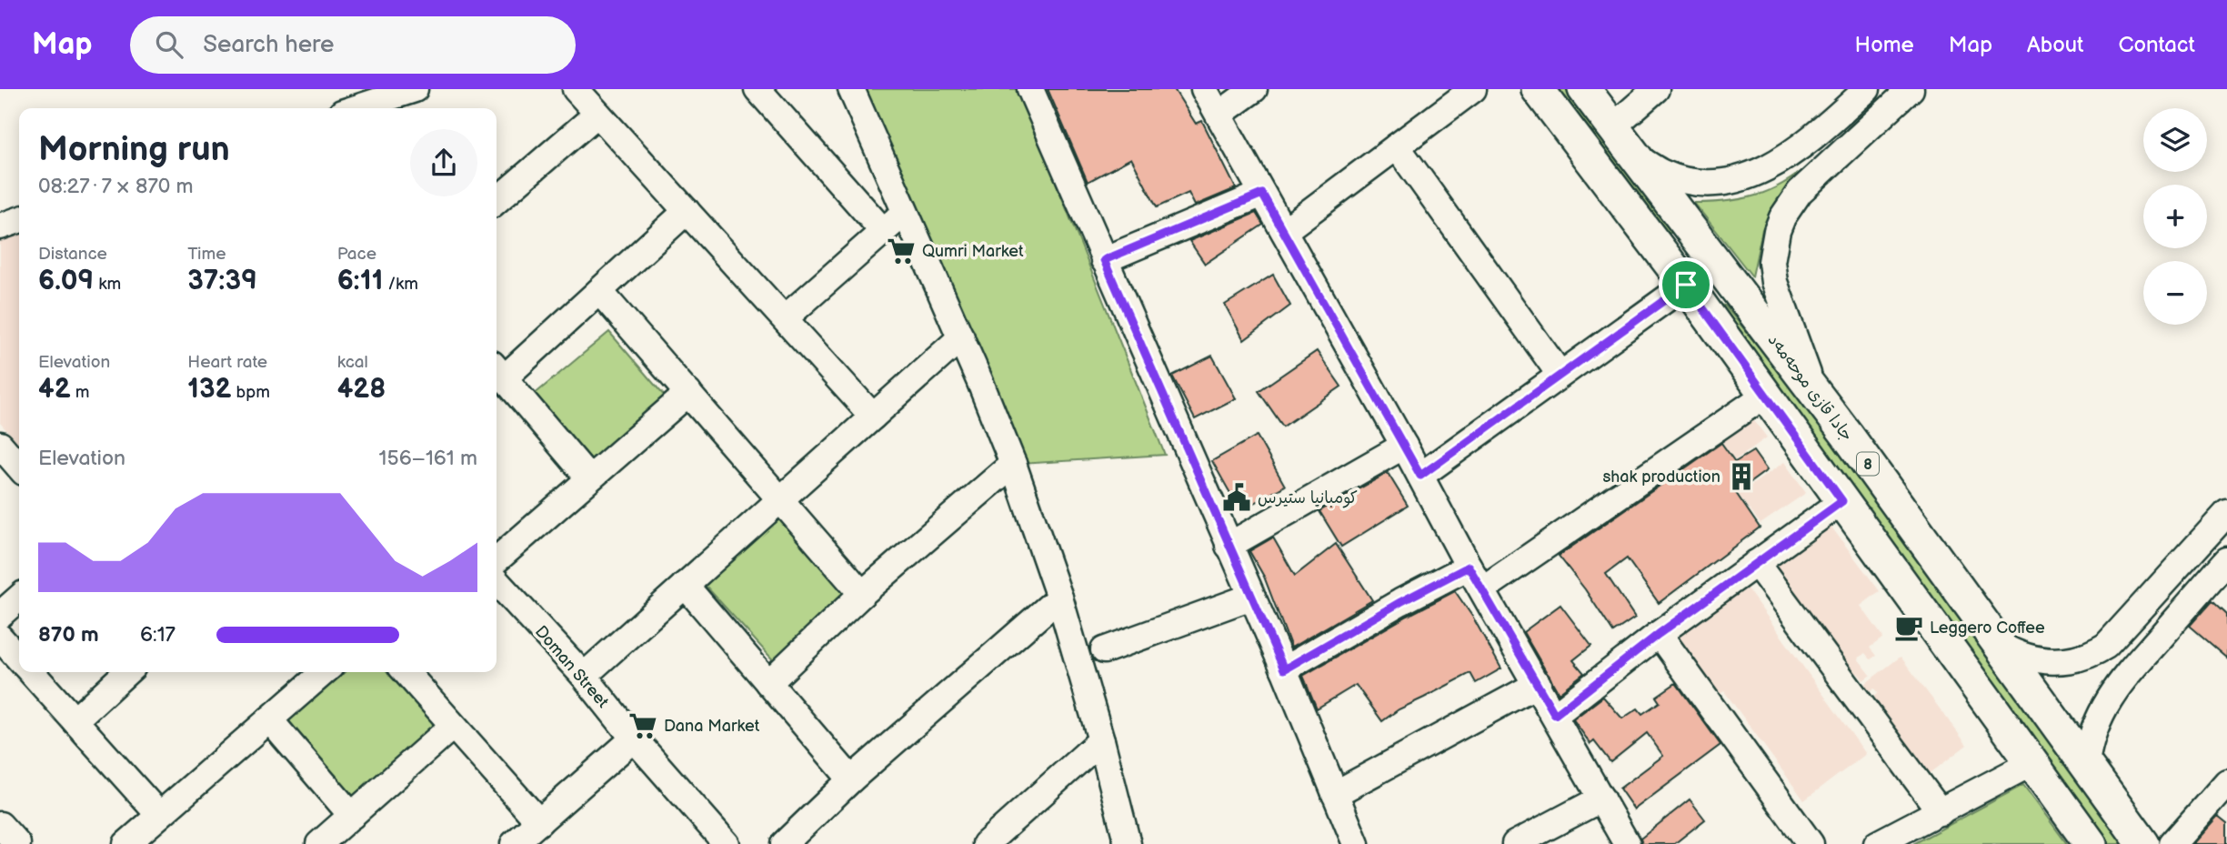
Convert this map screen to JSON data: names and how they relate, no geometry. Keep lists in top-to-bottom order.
{
  "streets": {
    "main road": ["جادا قازی موحەمەد", "8"],
    "street": ["Doman Street"]
  },
  "places": {
    "supermarket": ["Qumri Market", "Dana Market"],
    "building": ["shak production"],
    "public building": ["كومبانيا ستيرس"],
    "cafe": ["Leggero Coffee"]
  },
  "page": {
    "header": "Map",
    "search": "Search here",
    "nav": [
      "Home",
      "Map",
      "About",
      "Contact"
    ],
    "map_buttons": ["+", "−"],
    "heading": ["Morning run", "08:27 · 7 × 870 m"],
    "stats": [
      ["Distance", "6.09 km"],
      ["Time", "37:39"],
      ["Pace", "6:11 /km"],
      ["Elevation", "42 m"],
      ["Heart rate", "132 bpm"],
      ["kcal", "428"]
    ],
    "chart": ["Elevation", "156–161 m"],
    "list": [
      {
        "name": "870 m",
        "note": "6:17"
      }
    ]
  }
}
